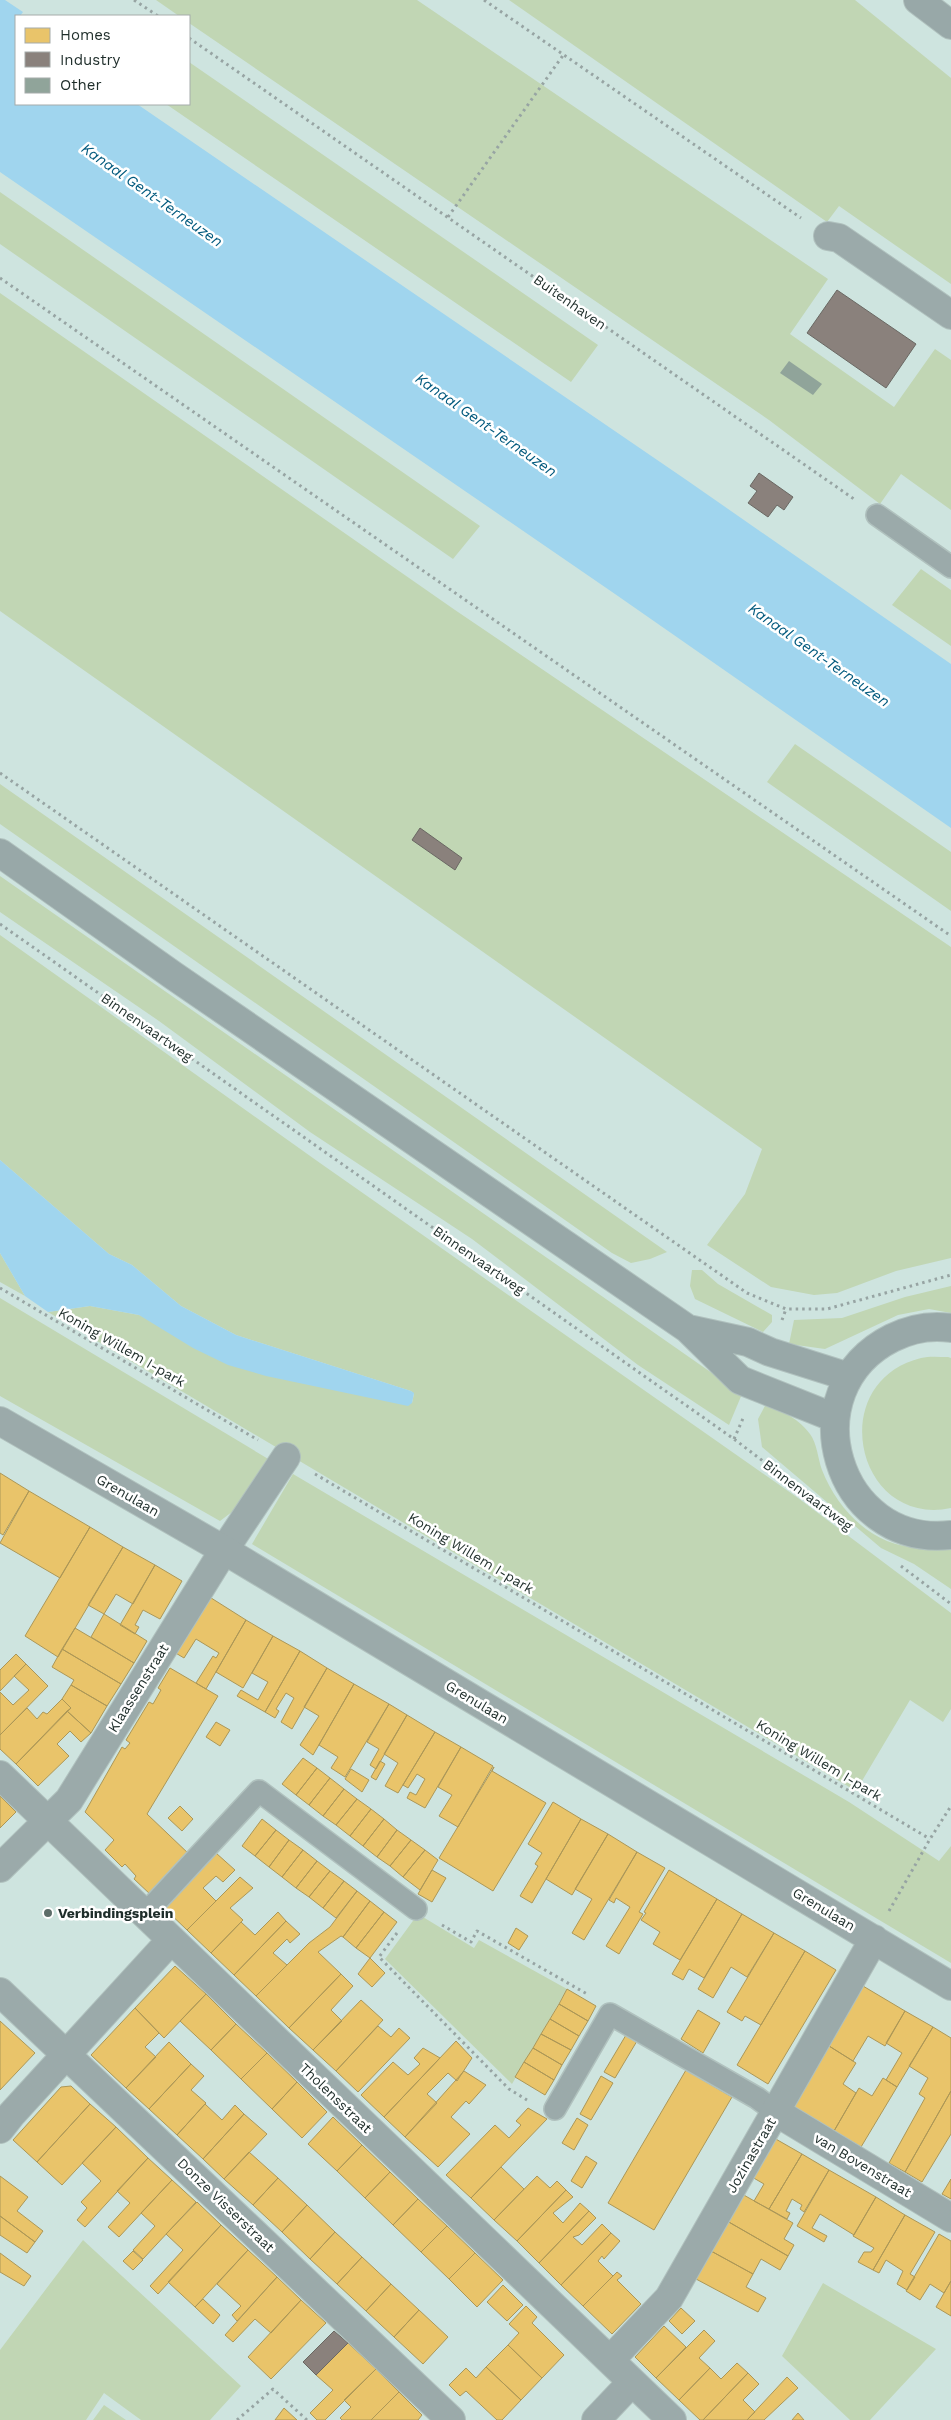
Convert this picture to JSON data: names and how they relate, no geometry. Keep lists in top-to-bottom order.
{
  "streets": {
    "street": [
      "Grenulaan",
      "Klaassenstraat",
      "Tholensstraat",
      "Jozinastraat",
      "van Bovenstraat",
      "Donze Visserstraat"
    ],
    "path": ["Buitenhaven", "Binnenvaartweg", "Koning Willem I-park"]
  },
  "crossings": [
    ["Koning Willem I-park", "Klaassenstraat"],
    ["Grenulaan", "Klaassenstraat"],
    ["Grenulaan", "Jozinastraat"],
    ["Klaassenstraat", "Tholensstraat"],
    ["Tholensstraat", "Jozinastraat"],
    ["Jozinastraat", "van Bovenstraat"]
  ],
  "water": ["Kanaal Gent-Terneuzen"],
  "places": ["Verbindingsplein"],
  "legend": ["Homes", "Industry", "Other"]
}
